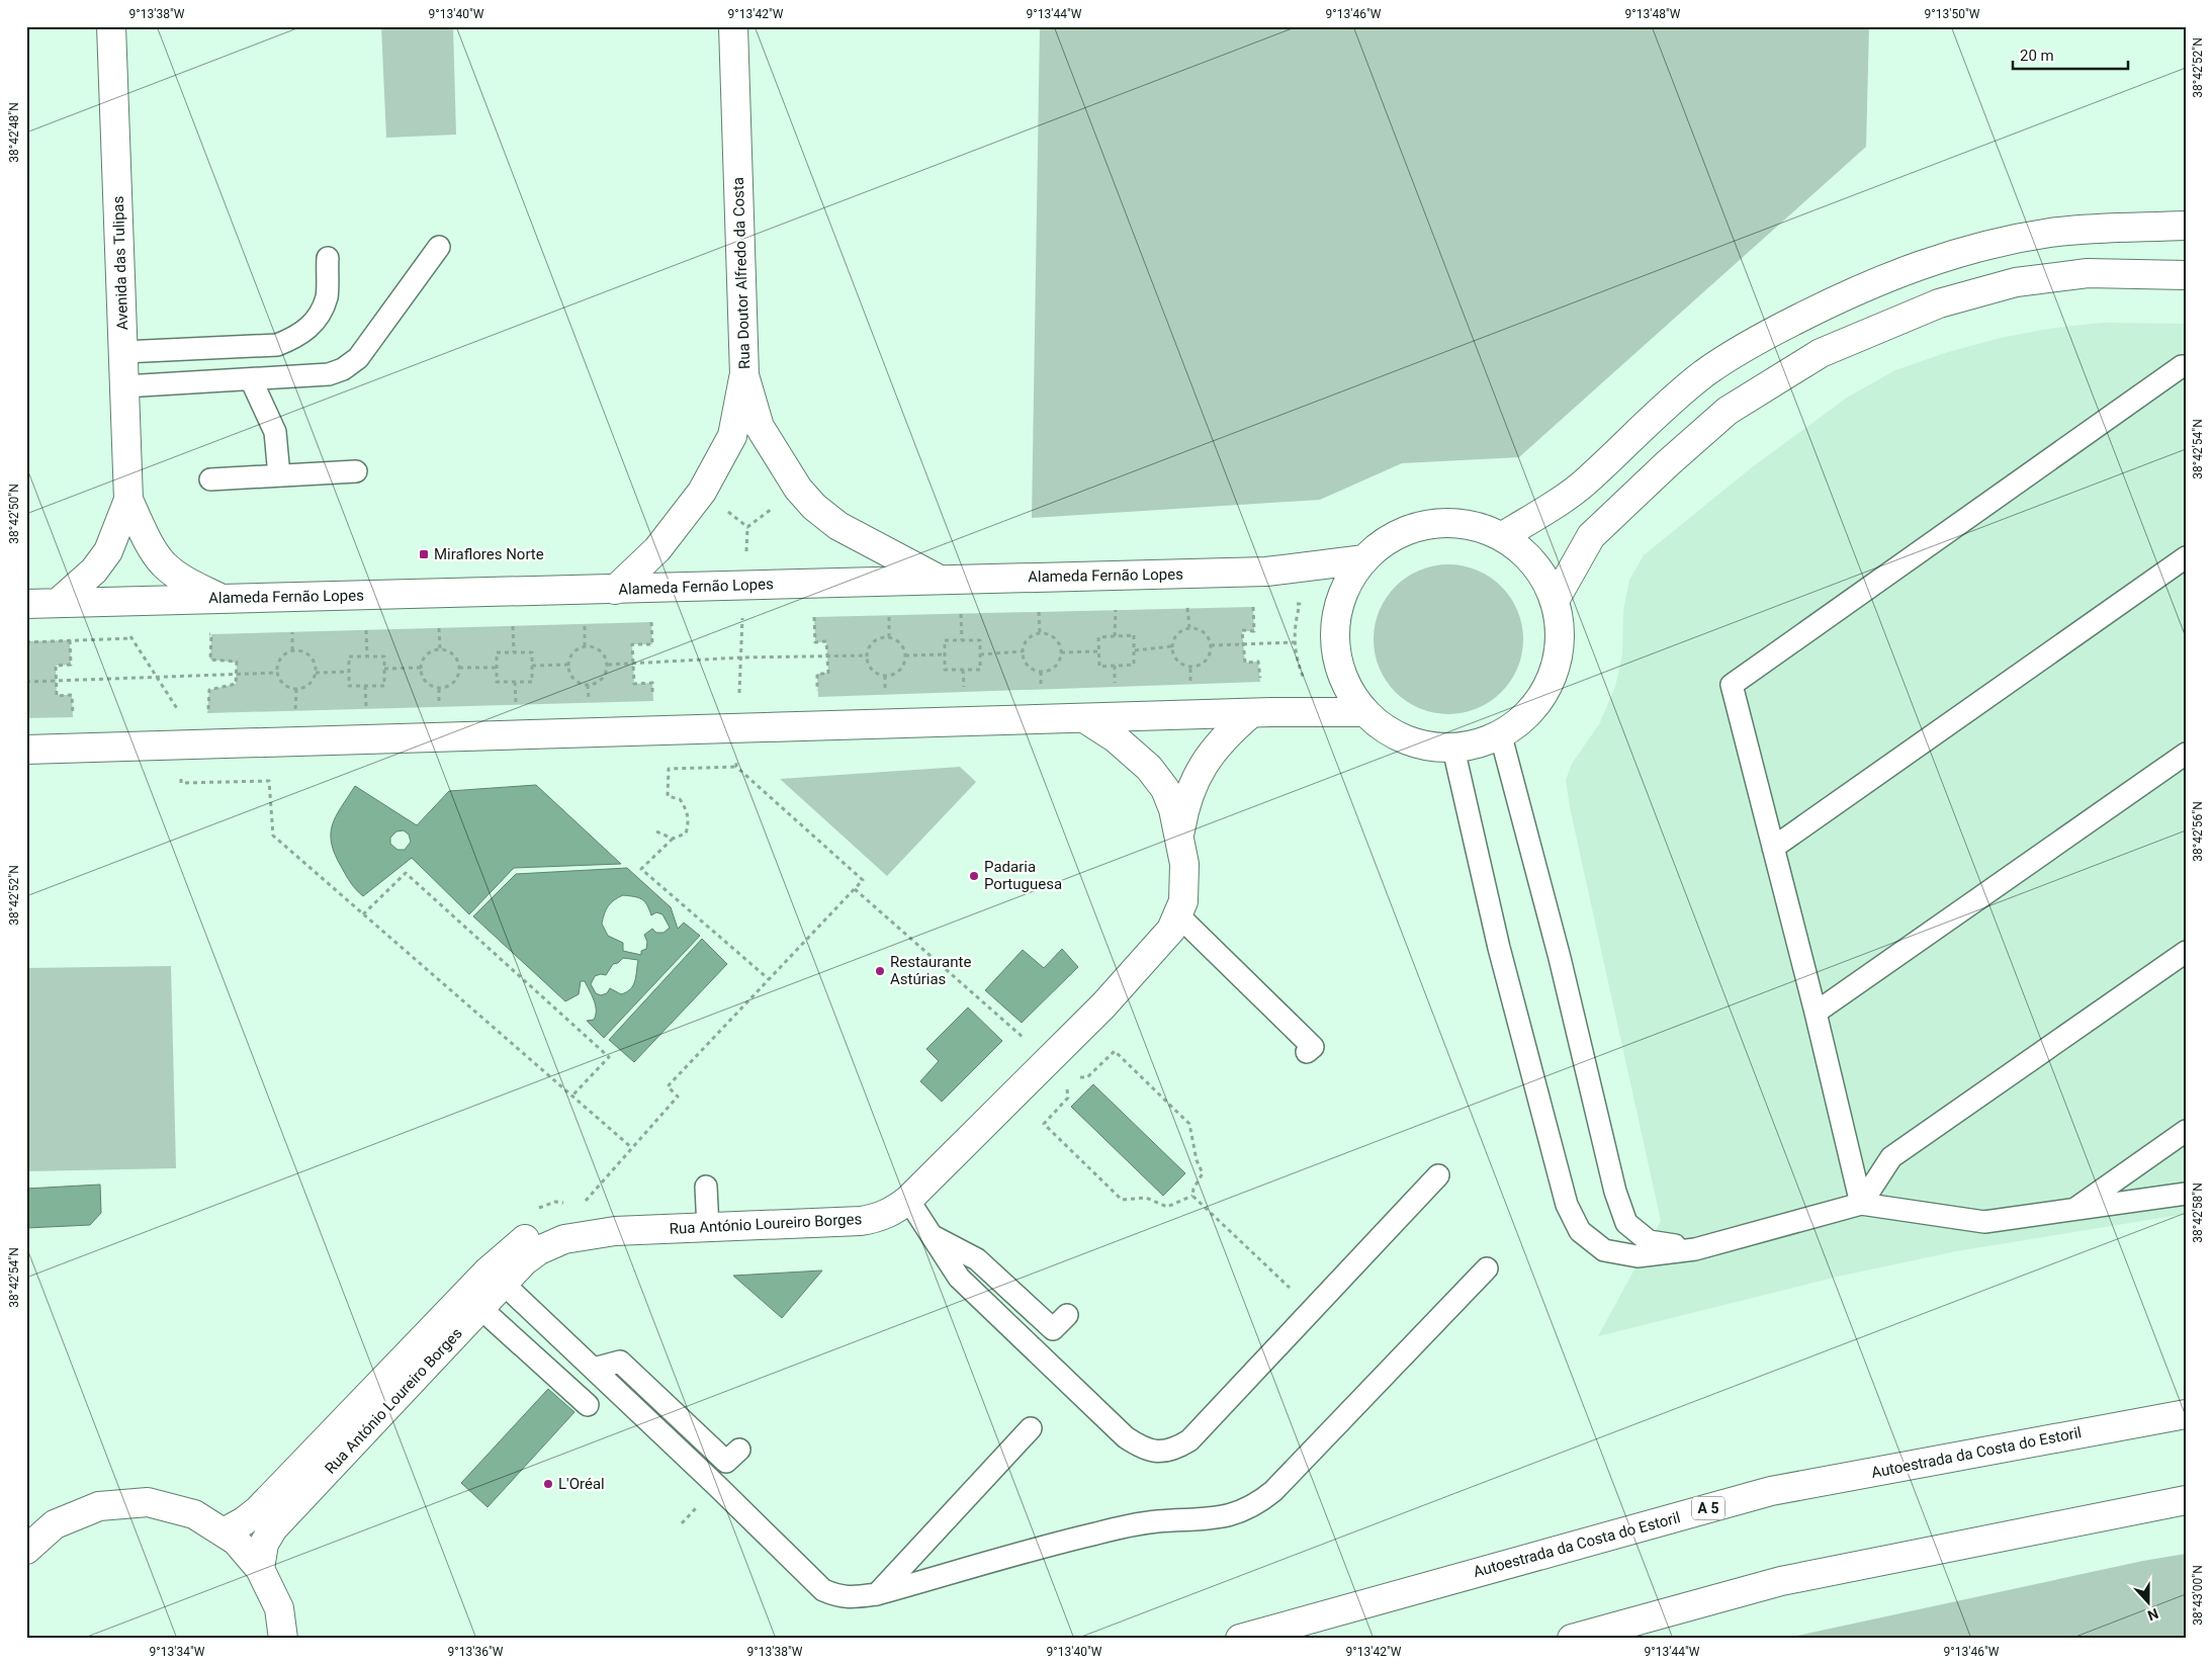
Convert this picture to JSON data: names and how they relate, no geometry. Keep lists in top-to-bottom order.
{
  "streets": {
    "main road": [
      "Avenida das Tulipas",
      "Rua Doutor Alfredo da Costa",
      "Alameda Fernão Lopes",
      "Rua António Loureiro Borges",
      "Autoestrada da Costa do Estoril",
      "A 5"
    ]
  },
  "crossings": [
    ["Avenida das Tulipas", "Alameda Fernão Lopes"],
    ["Rua Doutor Alfredo da Costa", "Alameda Fernão Lopes"]
  ],
  "places": {
    "transit": ["Miraflores Norte"],
    "other": ["Padaria Portuguesa", "Restaurante Astúrias", "L'Oréal"]
  },
  "scale_bar": "20 m",
  "north": "bottom",
  "coordinates": [
    "9°13'38\"W",
    "9°13'40\"W",
    "9°13'42\"W",
    "9°13'44\"W",
    "9°13'46\"W",
    "9°13'48\"W",
    "9°13'50\"W",
    "38°42'52\"N",
    "38°42'48\"N",
    "38°42'54\"N",
    "38°42'50\"N",
    "38°42'56\"N",
    "38°42'58\"N",
    "38°43'00\"N",
    "9°13'34\"W",
    "9°13'36\"W"
  ]
}
